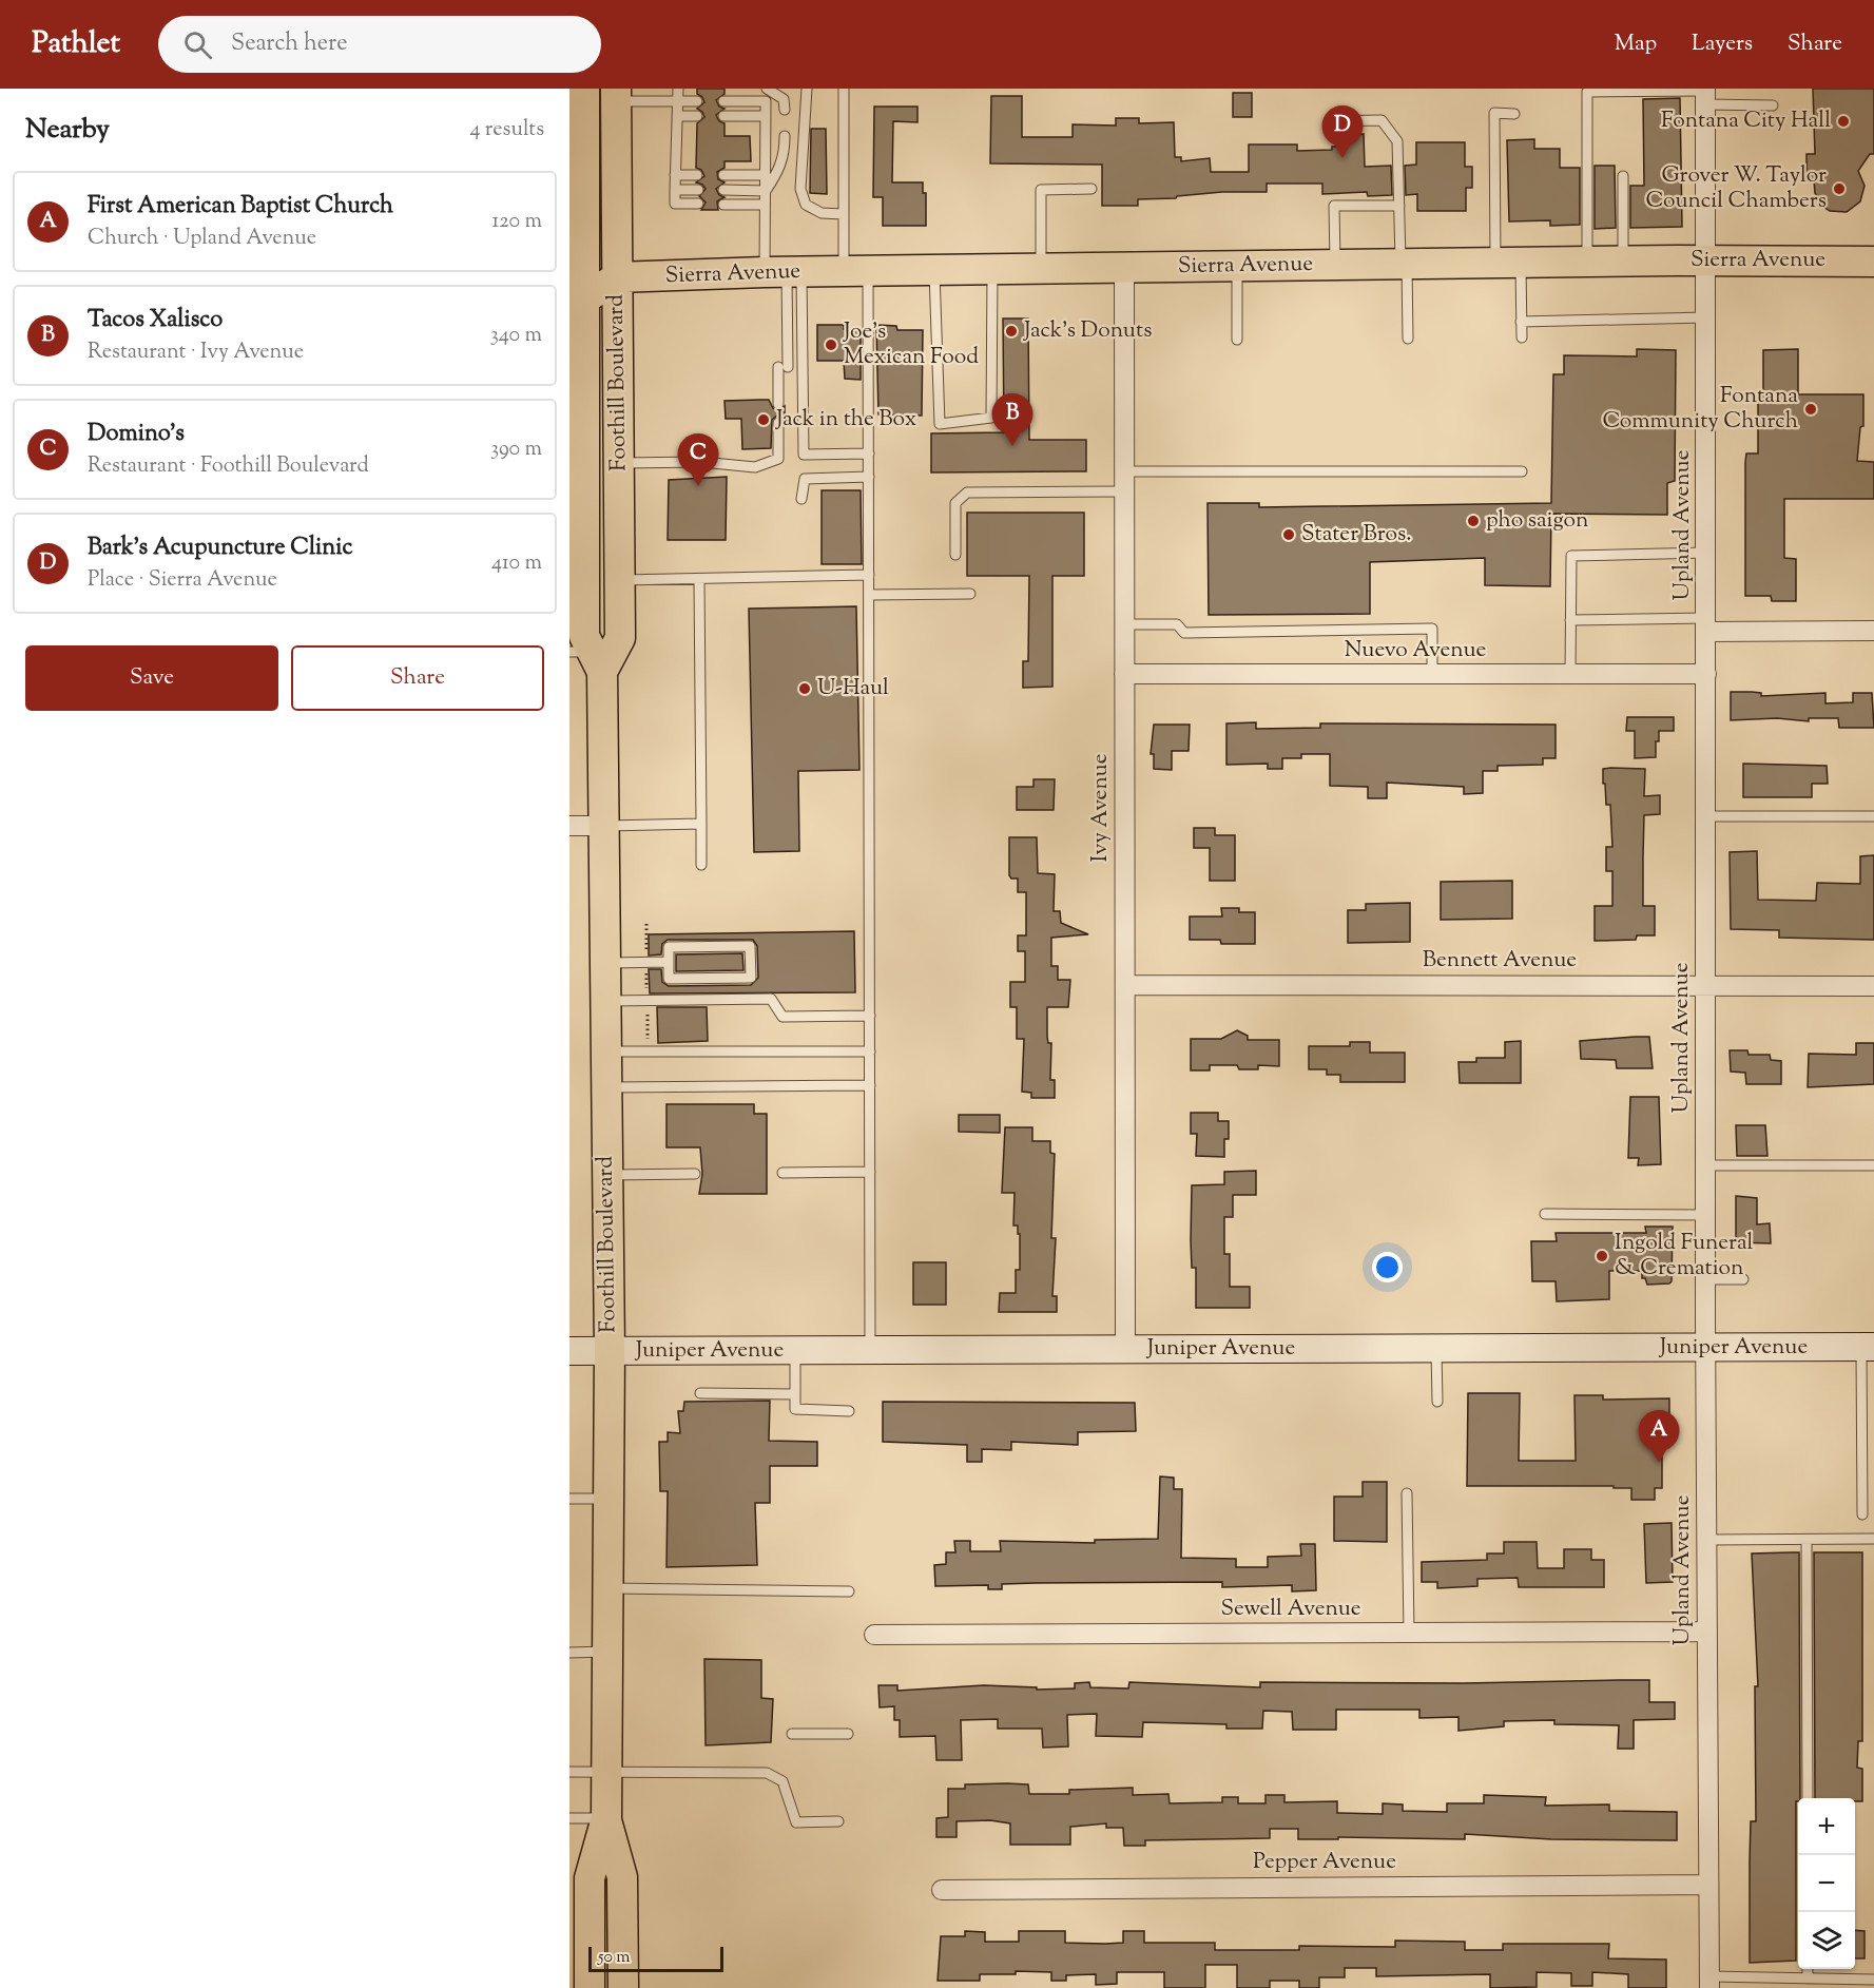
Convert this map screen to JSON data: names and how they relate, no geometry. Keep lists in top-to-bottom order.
{
  "streets": {
    "main road": ["Sierra Avenue", "Foothill Boulevard"],
    "street": [
      "Upland Avenue",
      "Nuevo Avenue",
      "Ivy Avenue",
      "Bennett Avenue",
      "Juniper Avenue",
      "Sewell Avenue",
      "Pepper Avenue"
    ]
  },
  "crossings": [
    ["Sierra Avenue", "Foothill Boulevard"],
    ["Sierra Avenue", "Upland Avenue"],
    ["Sierra Avenue", "Ivy Avenue"],
    ["Foothill Boulevard", "Juniper Avenue"],
    ["Upland Avenue", "Nuevo Avenue"],
    ["Upland Avenue", "Bennett Avenue"],
    ["Upland Avenue", "Juniper Avenue"],
    ["Upland Avenue", "Sewell Avenue"],
    ["Upland Avenue", "Pepper Avenue"],
    ["Nuevo Avenue", "Ivy Avenue"],
    ["Ivy Avenue", "Bennett Avenue"],
    ["Ivy Avenue", "Juniper Avenue"]
  ],
  "places": [
    "Fontana City Hall",
    "Grover W. Taylor Council Chambers",
    "Jack's Donuts",
    "Joe's Mexican Food",
    "Fontana Community Church",
    "Jack in the Box",
    "pho saigon",
    "Stater Bros.",
    "U-Haul",
    "Ingold Funeral & Cremation"
  ],
  "scale_bar": "50 m",
  "page": {
    "header": "Pathlet",
    "search": "Search here",
    "nav": ["Map", "Layers", "Share"],
    "heading": ["Nearby", "4 results"],
    "pins": [
      "D",
      "B",
      "C",
      "A"
    ],
    "list": [
      {
        "mark": "A",
        "name": "First American Baptist Church",
        "note": "Church · Upland Avenue",
        "value": "120 m"
      },
      {
        "mark": "B",
        "name": "Tacos Xalisco",
        "note": "Restaurant · Ivy Avenue",
        "value": "340 m"
      },
      {
        "mark": "C",
        "name": "Domino's",
        "note": "Restaurant · Foothill Boulevard",
        "value": "390 m"
      },
      {
        "mark": "D",
        "name": "Bark's Acupuncture Clinic",
        "note": "Place · Sierra Avenue",
        "value": "410 m"
      }
    ],
    "buttons": ["Save", "Share"],
    "map_buttons": ["+", "−"],
    "scale": "50 m"
  }
}
